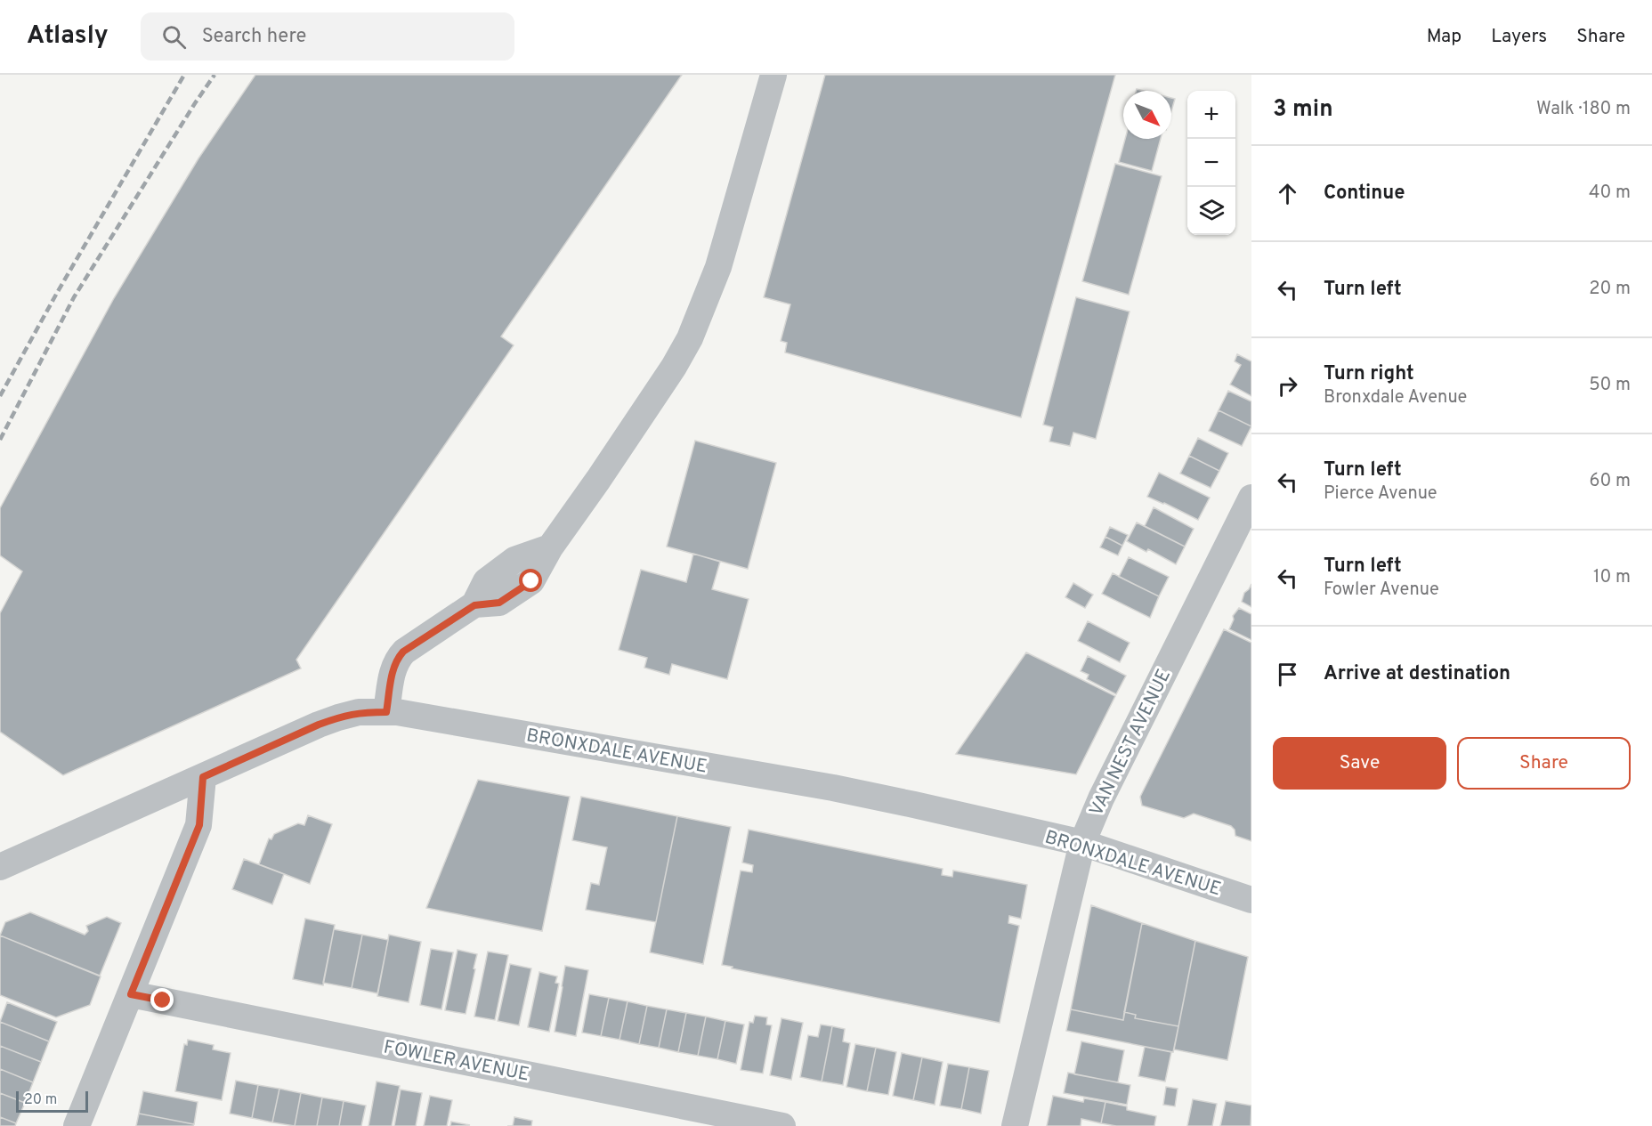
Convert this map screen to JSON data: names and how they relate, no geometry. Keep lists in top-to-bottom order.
{
  "streets": {
    "street": ["VAN NEST AVENUE", "BRONXDALE AVENUE", "FOWLER AVENUE"]
  },
  "crossings": [
    ["VAN NEST AVENUE", "BRONXDALE AVENUE"]
  ],
  "scale_bar": "20 m",
  "north": "bottom right",
  "page": {
    "header": "Atlasly",
    "search": "Search here",
    "nav": ["Map", "Layers", "Share"],
    "heading": ["3 min", "Walk · 180 m"],
    "map_buttons": ["+", "−"],
    "list": [
      ["Continue", "40 m"],
      ["Turn left", "20 m"],
      ["Turn right", "Bronxdale Avenue", "50 m"],
      ["Turn left", "Pierce Avenue", "60 m"],
      ["Turn left", "Fowler Avenue", "10 m"],
      "Arrive at destination"
    ],
    "buttons": ["Save", "Share"],
    "scale": "20 m"
  }
}
